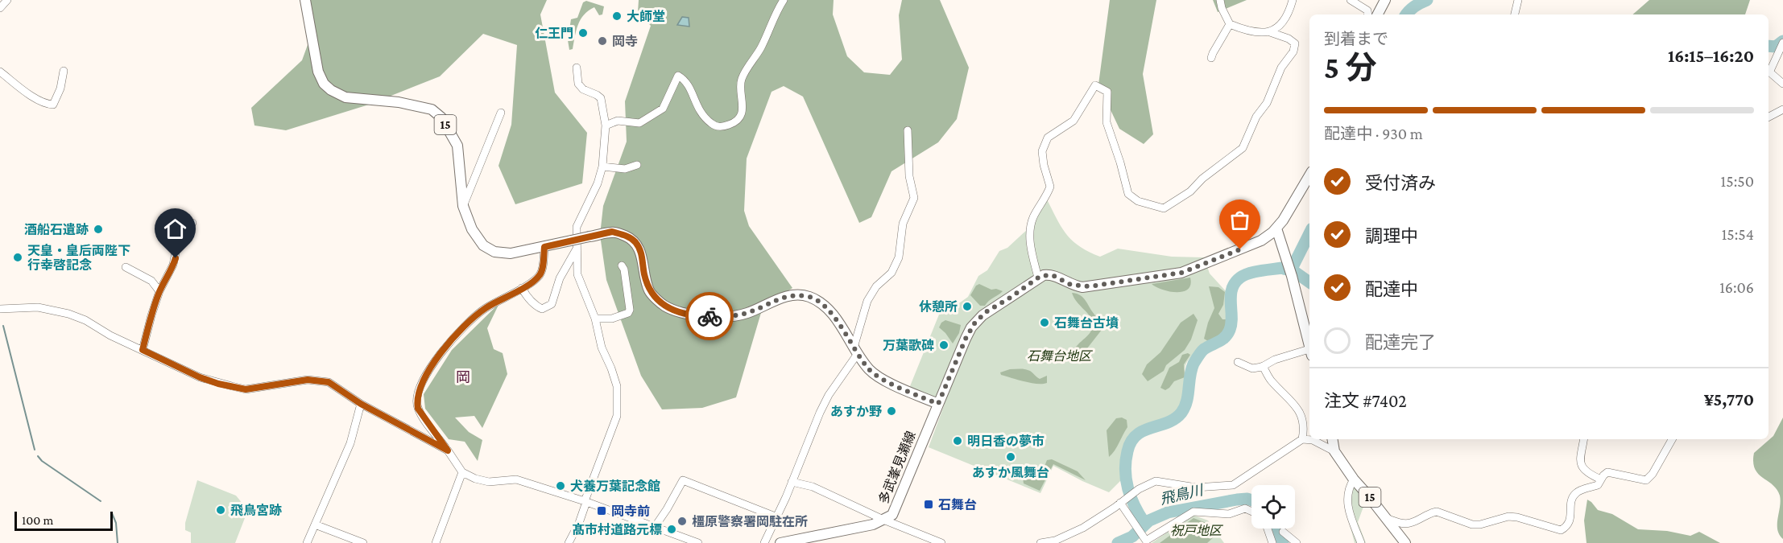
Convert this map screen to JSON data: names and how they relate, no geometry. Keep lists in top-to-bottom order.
{
  "streets": {
    "main road": ["15", "多武峯見瀬線"]
  },
  "crossings": [
    ["15", "多武峯見瀬線"]
  ],
  "districts": ["岡"],
  "water": ["飛鳥川"],
  "parks": ["石舞台地区", "祝戸地区"],
  "places": {
    "other": [
      "大師堂",
      "仁王門",
      "岡寺",
      "酒船石遺跡",
      "天皇・皇后両陛下 行幸啓記念",
      "休憩所",
      "石舞台古墳",
      "万葉歌碑",
      "あすか野",
      "明日香の夢市",
      "あすか風舞台",
      "犬養万葉記念館",
      "飛鳥宮跡",
      "橿原警察署岡駐在所",
      "髙市村道路元標"
    ],
    "transit": ["石舞台", "岡寺前"]
  },
  "scale_bar": "100 m",
  "page": {
    "heading": ["5 分", "到着まで", "16:15–16:20"],
    "panel": ["注文 #7402", "¥5,770"],
    "bar": "配達中 · 930 m",
    "list": [
      ["受付済み", "15:50"],
      ["調理中", "15:54"],
      ["配達中", "16:06"],
      "配達完了"
    ],
    "scale": "100 m"
  }
}
